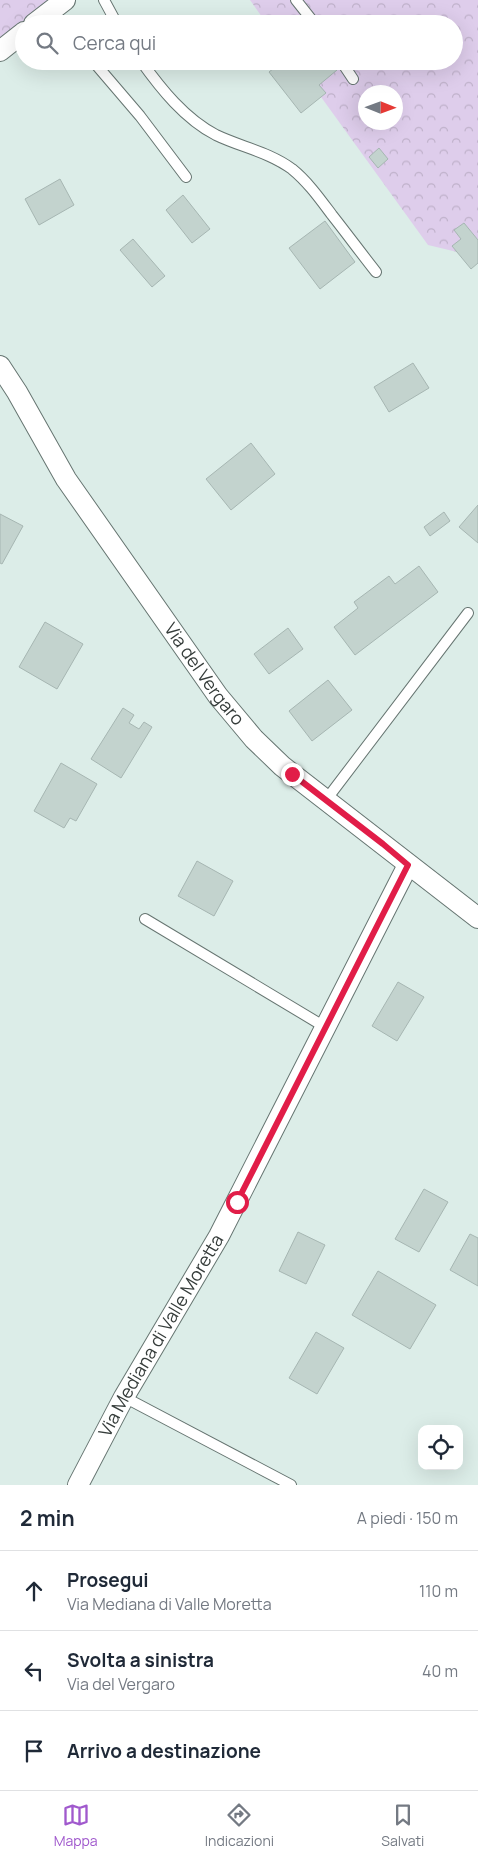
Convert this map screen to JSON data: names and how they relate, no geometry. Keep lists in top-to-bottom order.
{
  "streets": {
    "street": ["Via del Vergaro", "Via Mediana di Valle Moretta"]
  },
  "crossings": [
    ["Via del Vergaro", "Via Mediana di Valle Moretta"]
  ],
  "north": "right",
  "page": {
    "search": "Cerca qui",
    "heading": ["2 min", "A piedi · 150 m"],
    "list": [
      ["Prosegui", "Via Mediana di Valle Moretta", "110 m"],
      ["Svolta a sinistra", "Via del Vergaro", "40 m"],
      "Arrivo a destinazione"
    ],
    "nav": ["Mappa", "Indicazioni", "Salvati"]
  }
}
